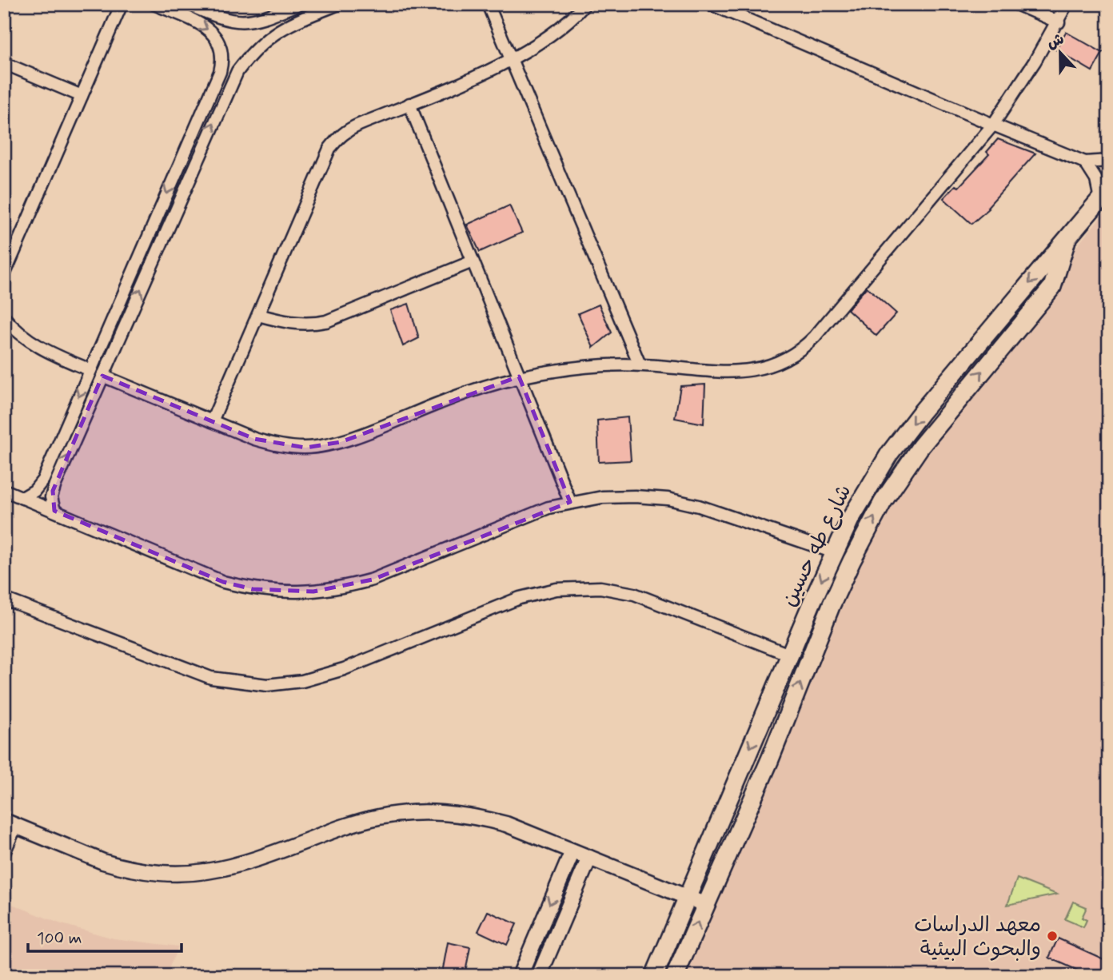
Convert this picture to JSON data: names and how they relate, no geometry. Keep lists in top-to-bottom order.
{
  "streets": {
    "main road": ["شارع طه حسين"]
  },
  "places": ["معهد الدراسات والبحوث البيئية"],
  "scale_bar": "100 m",
  "north": "top"
}
